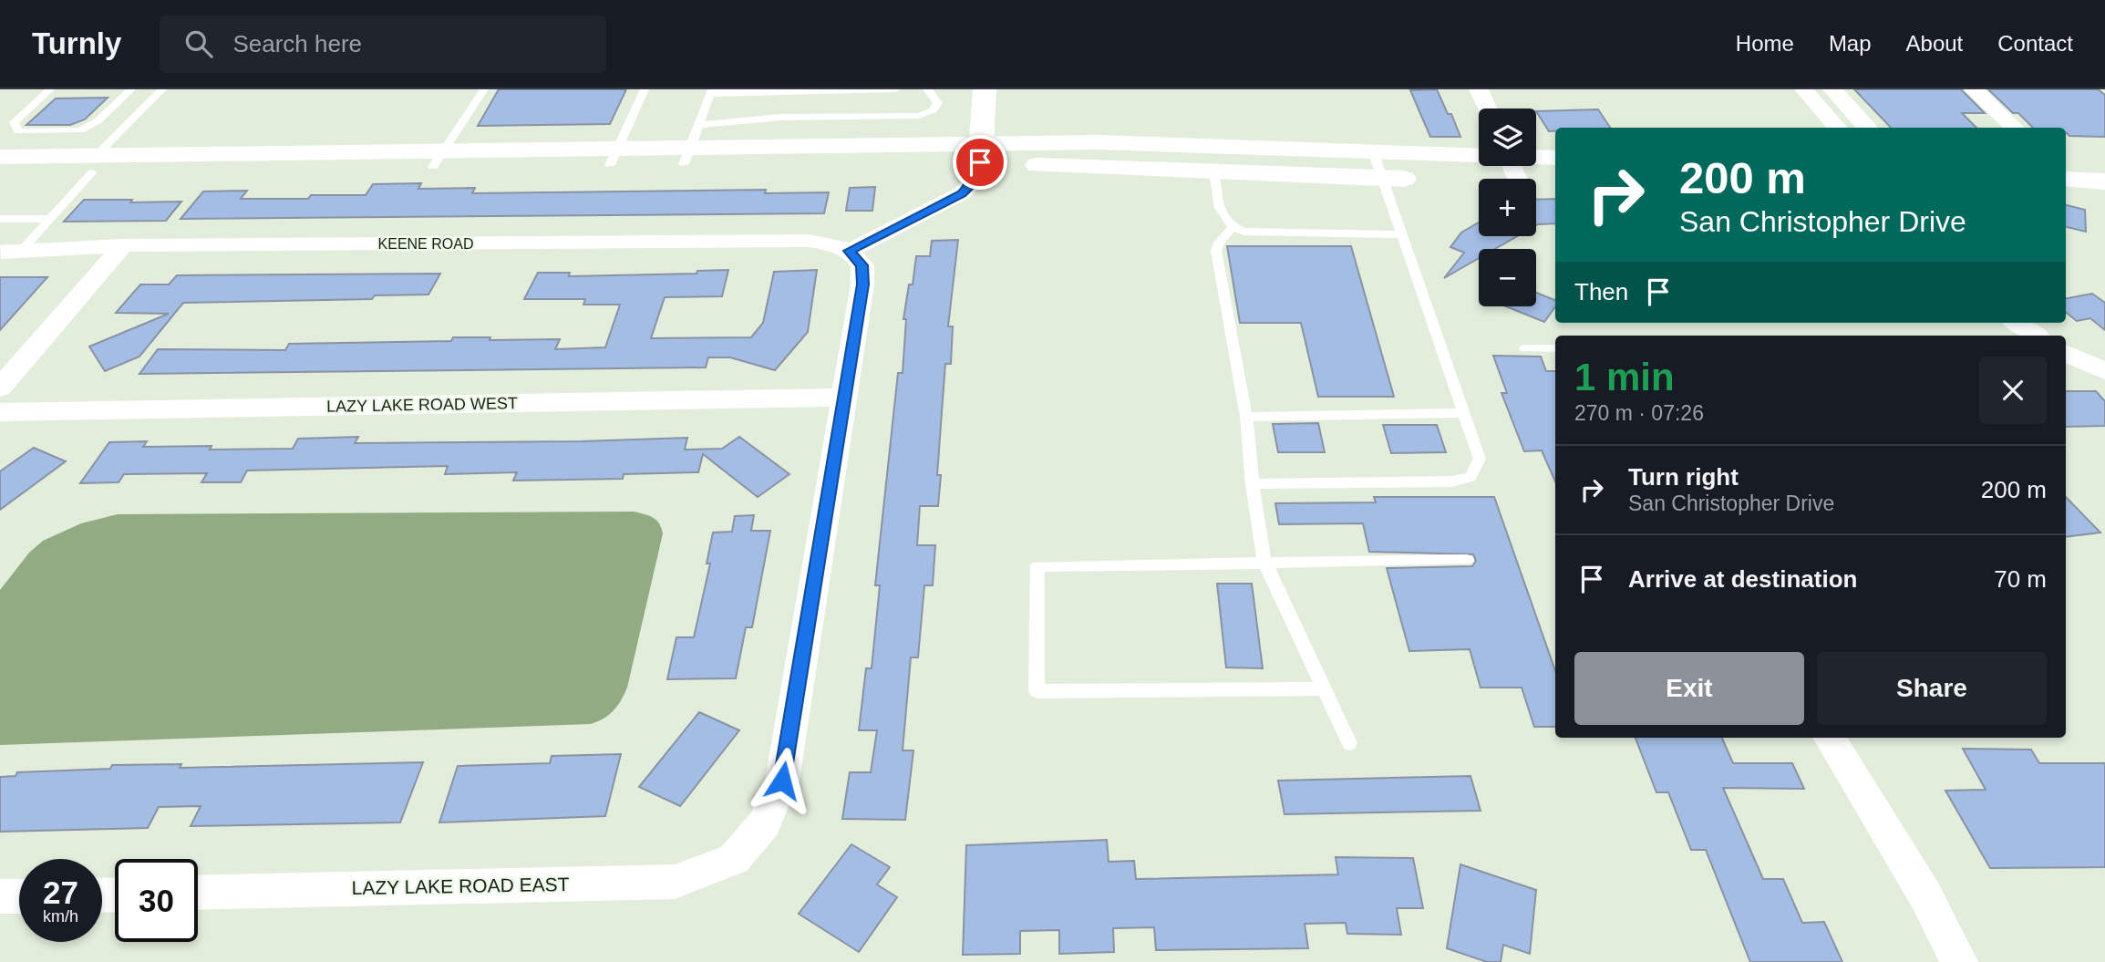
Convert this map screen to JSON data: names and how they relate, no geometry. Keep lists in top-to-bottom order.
{
  "streets": {
    "street": ["KEENE ROAD", "LAZY LAKE ROAD WEST", "LAZY LAKE ROAD EAST"]
  },
  "crossings": [
    ["LAZY LAKE ROAD WEST", "LAZY LAKE ROAD EAST"]
  ],
  "page": {
    "header": "Turnly",
    "search": "Search here",
    "nav": [
      "Home",
      "Map",
      "About",
      "Contact"
    ],
    "map_buttons": ["+", "−"],
    "turn": ["200 m", "San Christopher Drive"],
    "then": "Then",
    "heading": ["1 min", "270 m · 07:26"],
    "list": [
      {
        "name": "Turn right",
        "note": "San Christopher Drive",
        "value": "200 m"
      },
      {
        "name": "Arrive at destination",
        "value": "70 m"
      }
    ],
    "buttons": ["Exit", "Share"],
    "speed": "27 km/h",
    "limit": "30"
  }
}
